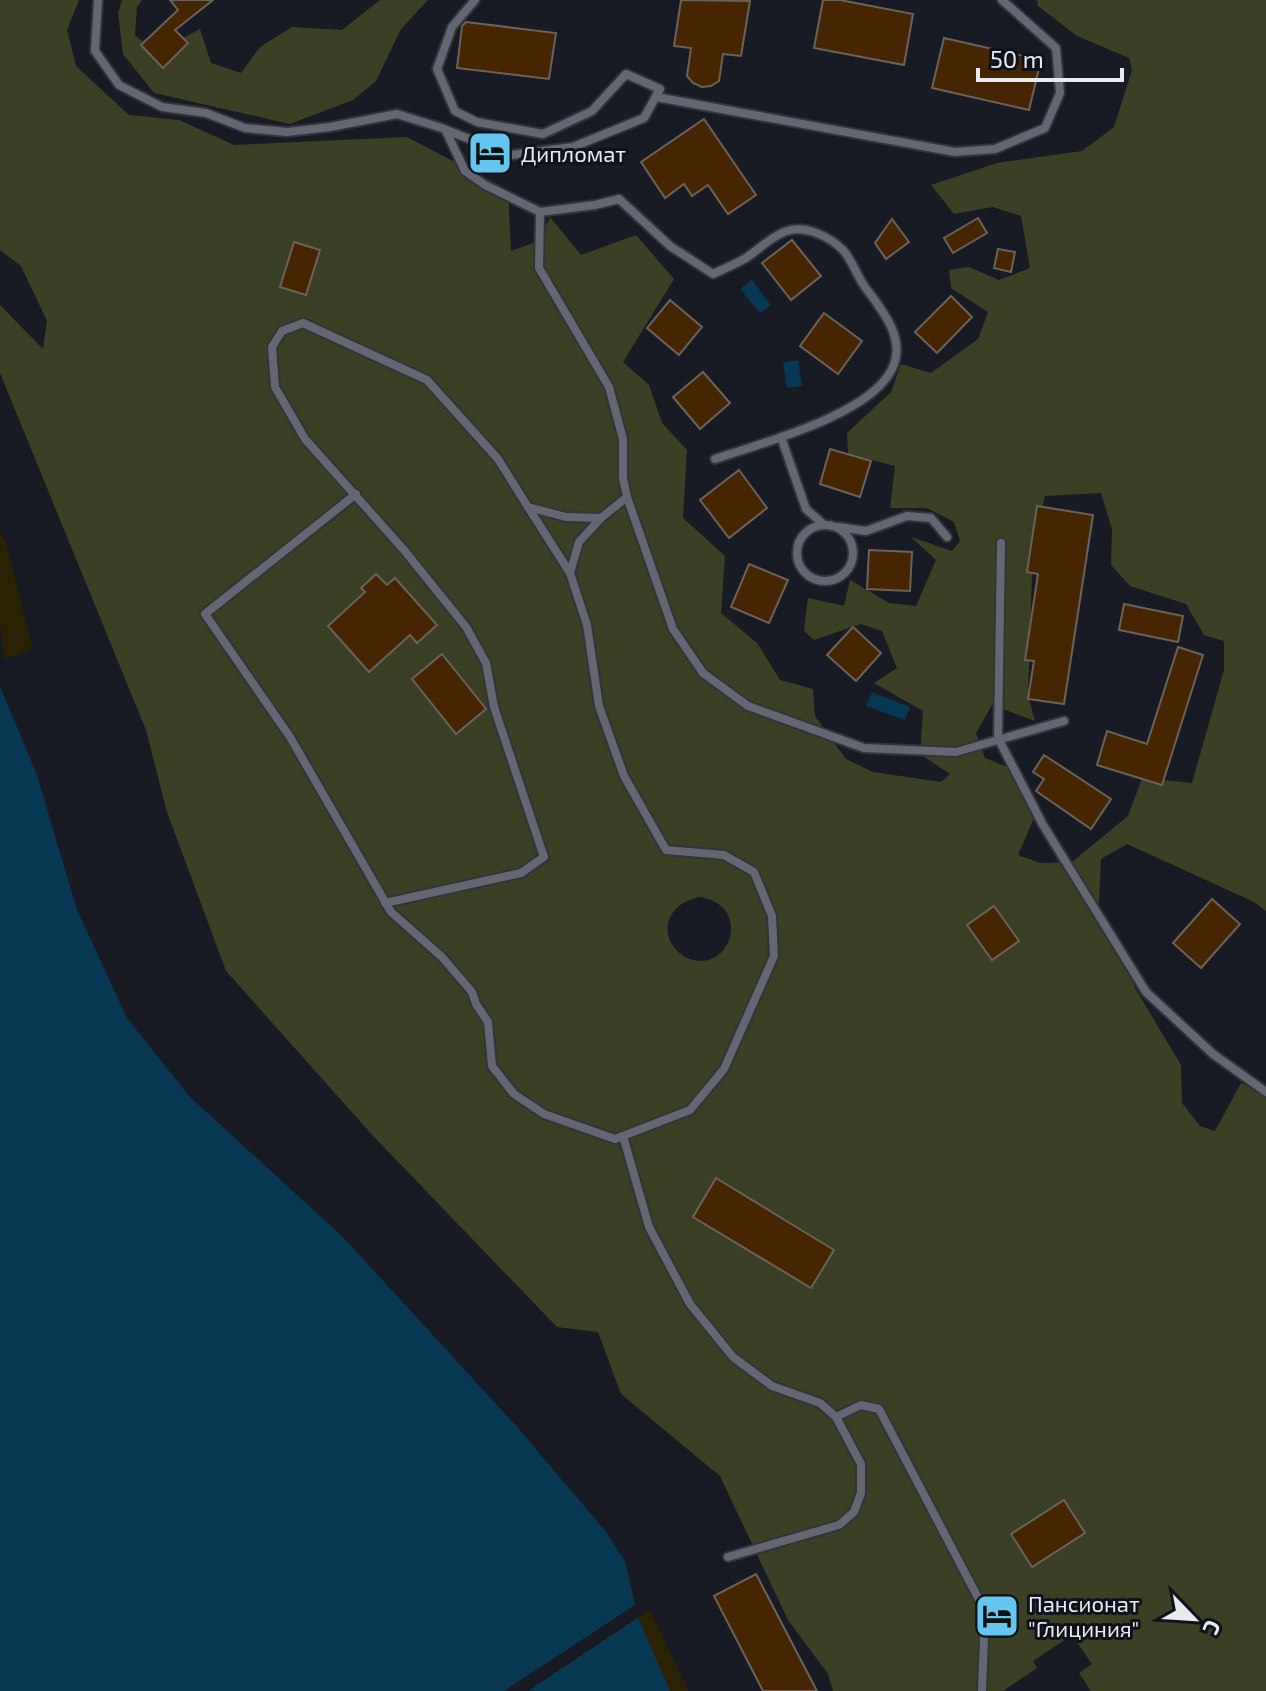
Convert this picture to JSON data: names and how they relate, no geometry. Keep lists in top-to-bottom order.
{
  "places": {
    "hotel": ["Дипломат", "Пансионат \"Глициния\""]
  },
  "scale_bar": "50 m",
  "north": "bottom right"
}
